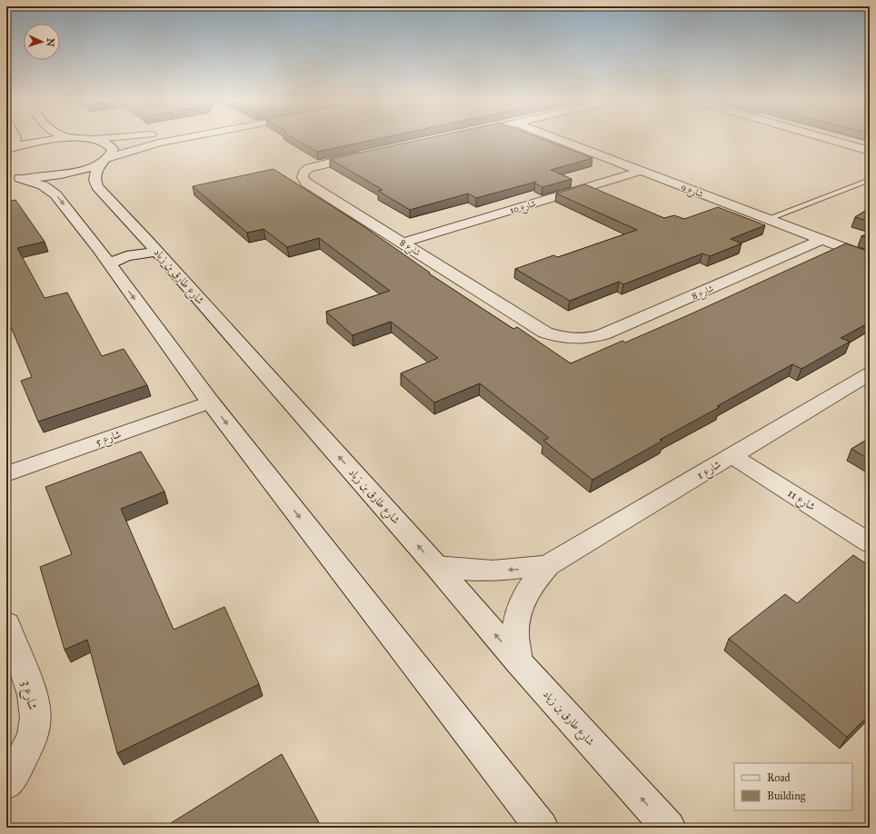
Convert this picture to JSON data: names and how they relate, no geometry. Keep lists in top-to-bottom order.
{
  "streets": {
    "street": [
      "شارع 9",
      "شارع 10",
      "شارع 8",
      "شارع طارق بن زياد",
      "شارع 5",
      "شارع 1",
      "شارع 11",
      "شارع 3"
    ]
  },
  "crossings": [
    ["شارع 9", "شارع 10"],
    ["شارع 9", "شارع 8"],
    ["شارع 10", "شارع 8"],
    ["شارع طارق بن زياد", "شارع 1"],
    ["شارع 1", "شارع 11"]
  ],
  "legend": ["Road", "Building"],
  "north": "right"
}
